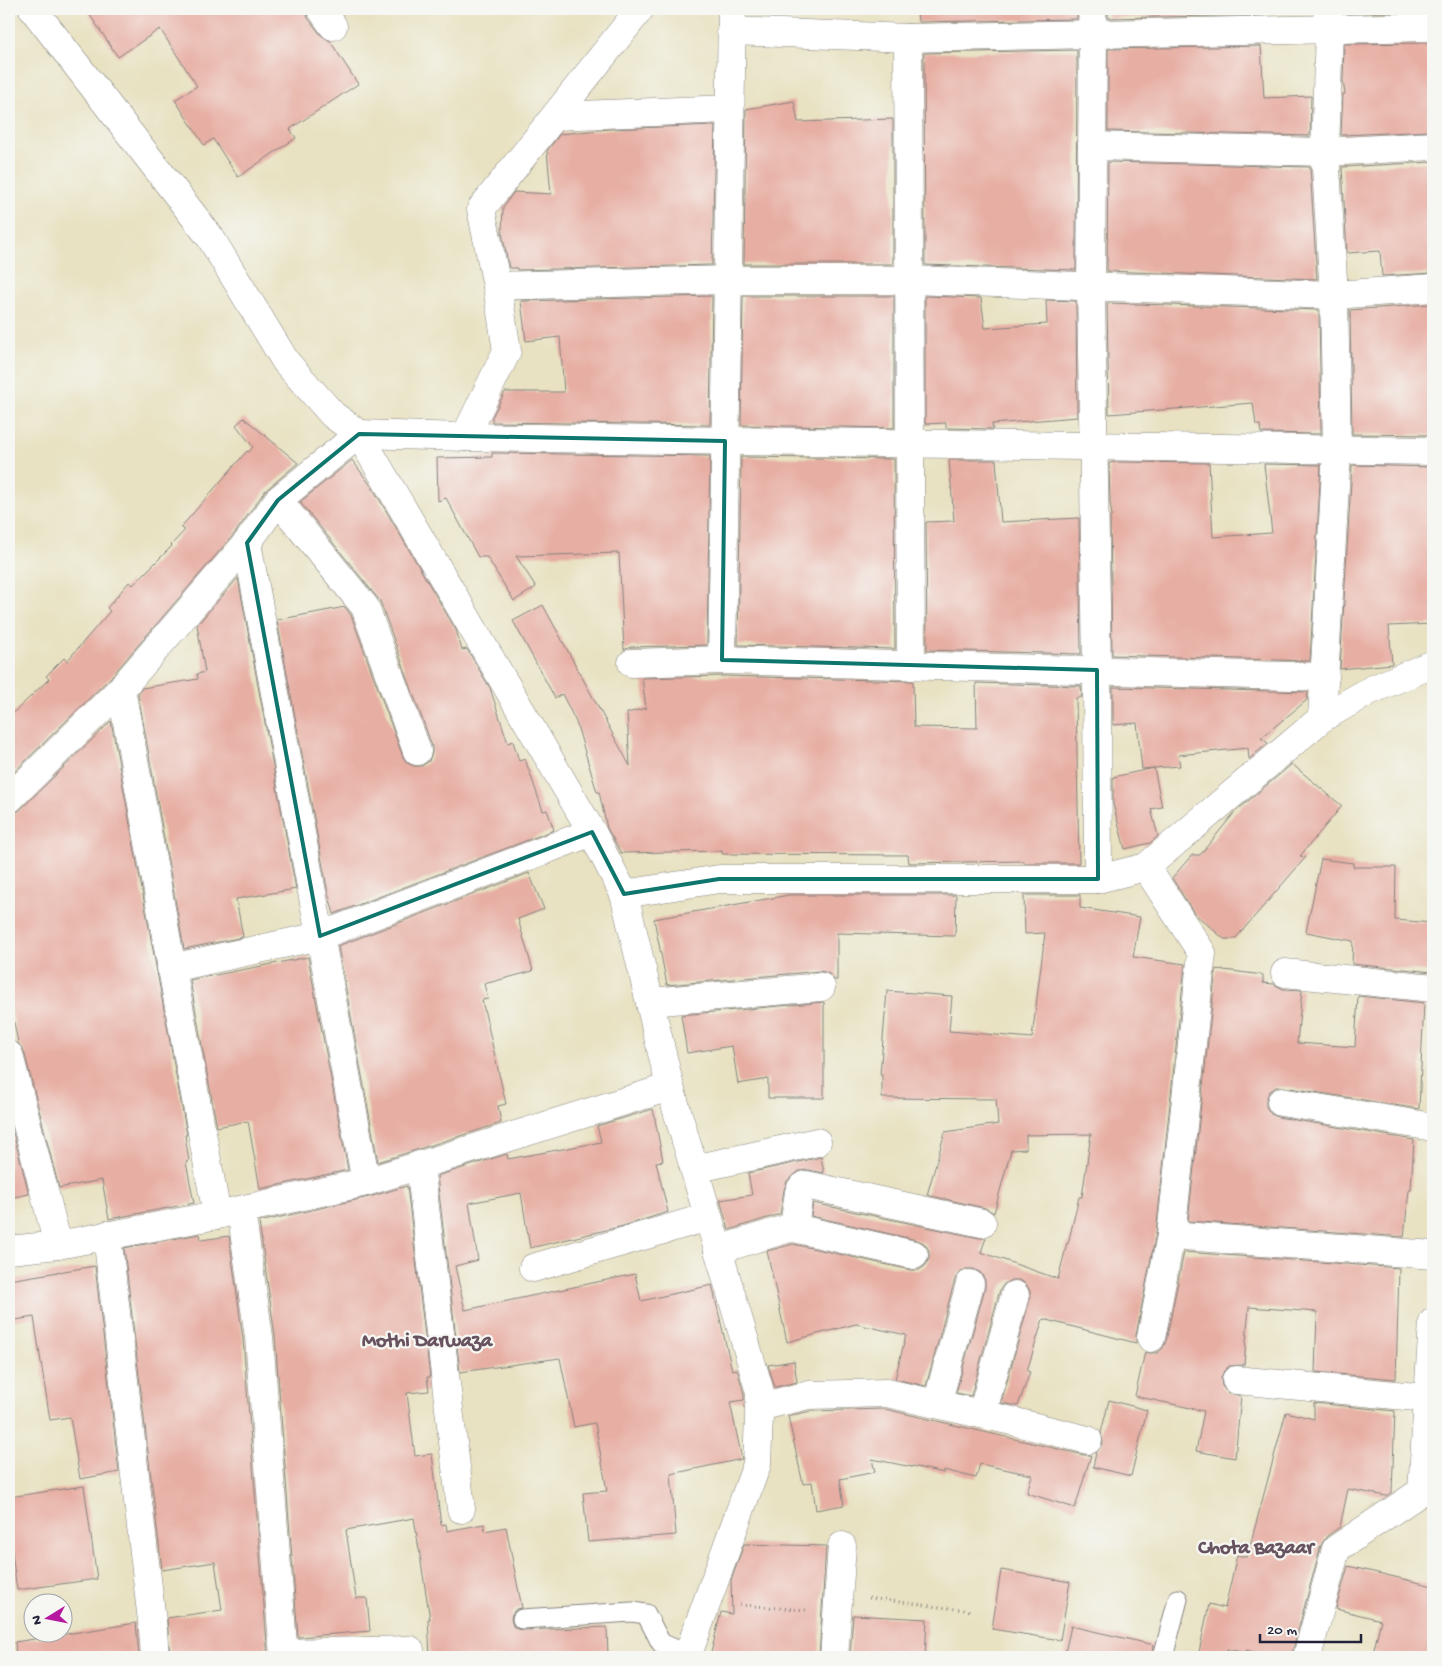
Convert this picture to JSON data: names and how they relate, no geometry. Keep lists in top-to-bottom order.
{
  "districts": ["Mothi Darwaza", "Chota Bazaar"],
  "scale_bar": "20 m",
  "north": "left"
}
